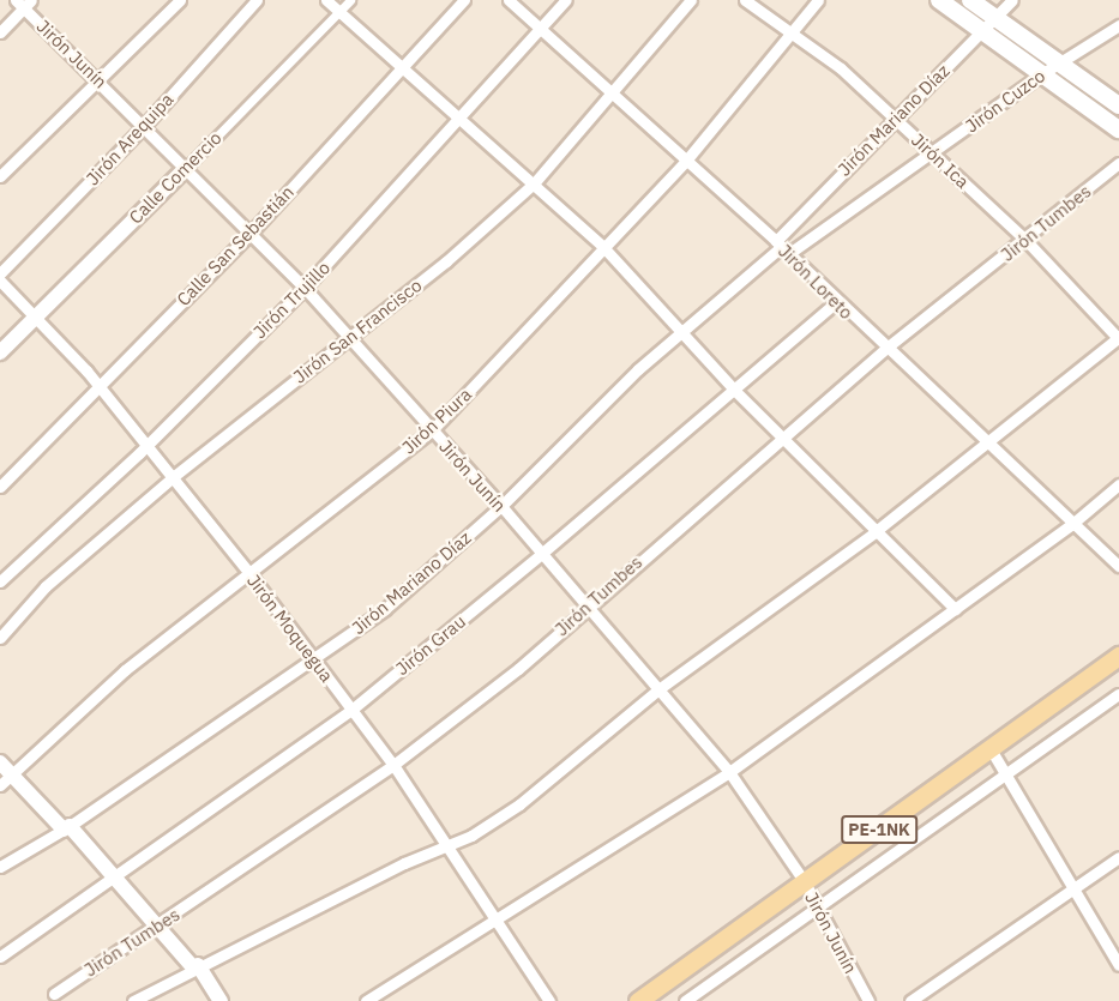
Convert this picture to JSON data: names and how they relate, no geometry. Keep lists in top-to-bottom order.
{
  "streets": {
    "main road": ["PE-1NK"],
    "street": [
      "Jirón Junín",
      "Jirón Cuzco",
      "Jirón Mariano Díaz",
      "Jirón Arequipa",
      "Jirón Ica",
      "Calle Comercio",
      "Jirón Tumbes",
      "Calle San Sebastián",
      "Jirón Loreto",
      "Jirón Trujillo",
      "Jirón San Francisco",
      "Jirón Piura",
      "Jirón Moquegua",
      "Jirón Grau"
    ]
  },
  "crossings": [
    ["Jirón Junín", "Jirón Mariano Díaz"],
    ["Jirón Junín", "Jirón Arequipa"],
    ["Jirón Junín", "Calle Comercio"],
    ["Jirón Junín", "Jirón Tumbes"],
    ["Jirón Junín", "Calle San Sebastián"],
    ["Jirón Junín", "Jirón Trujillo"],
    ["Jirón Junín", "Jirón San Francisco"],
    ["Jirón Junín", "Jirón Piura"],
    ["Jirón Junín", "Jirón Grau"],
    ["Jirón Junín", "PE-1NK"],
    ["Jirón Cuzco", "Jirón Mariano Díaz"],
    ["Jirón Cuzco", "Jirón Ica"],
    ["Jirón Cuzco", "Jirón Loreto"],
    ["Jirón Mariano Díaz", "Jirón Ica"],
    ["Jirón Mariano Díaz", "Jirón Loreto"],
    ["Jirón Mariano Díaz", "Jirón Moquegua"],
    ["Jirón Ica", "Jirón Tumbes"],
    ["Jirón Ica", "Jirón Piura"],
    ["Calle Comercio", "Jirón Moquegua"],
    ["Jirón Tumbes", "Jirón Loreto"],
    ["Jirón Tumbes", "Jirón Moquegua"],
    ["Calle San Sebastián", "Jirón Moquegua"],
    ["Jirón Loreto", "Jirón Trujillo"],
    ["Jirón Loreto", "Jirón San Francisco"],
    ["Jirón Loreto", "Jirón Piura"],
    ["Jirón Loreto", "Jirón Grau"],
    ["Jirón Trujillo", "Jirón Moquegua"],
    ["Jirón San Francisco", "Jirón Moquegua"],
    ["Jirón Piura", "Jirón Moquegua"],
    ["Jirón Moquegua", "Jirón Grau"]
  ]
}
